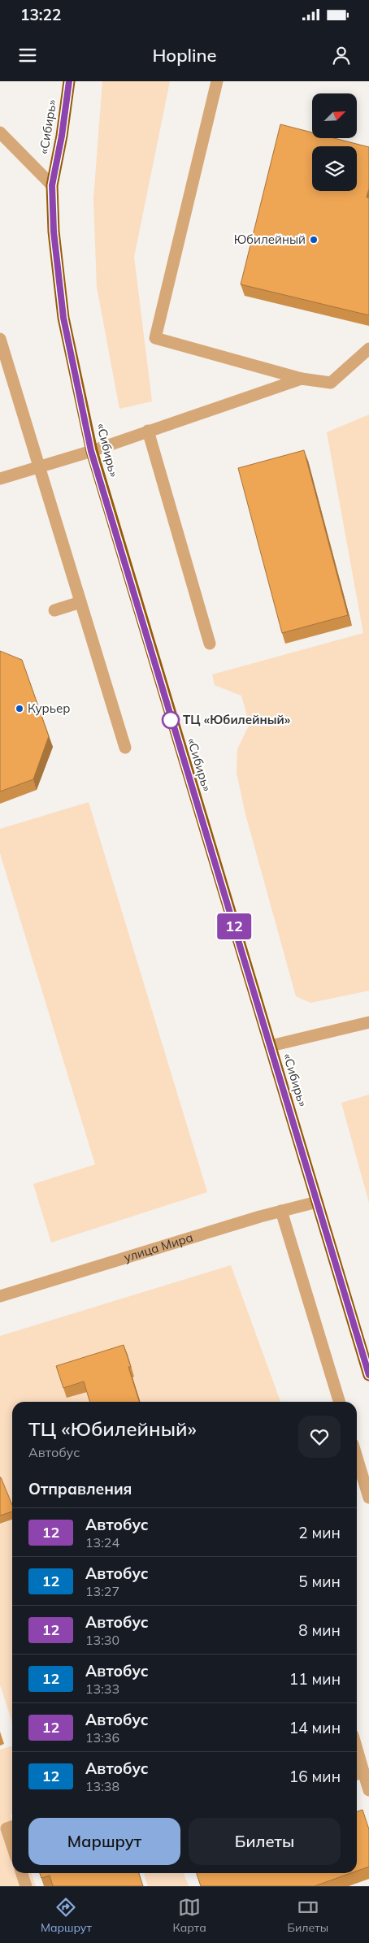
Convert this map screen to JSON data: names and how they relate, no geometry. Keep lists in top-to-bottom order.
{
  "streets": {
    "highway": ["«Сибирь»"],
    "street": ["улица Мира"]
  },
  "crossings": [
    ["«Сибирь»", "улица Мира"]
  ],
  "places": ["Юбилейный", "Курьер", "ТЦ «Юбилейный»"],
  "lines": ["bus line 12"],
  "north": "top right",
  "page": {
    "status": "13:22",
    "header": "Hopline",
    "on_map": "12",
    "heading": [
      ["ТЦ «Юбилейный»", "Автобус"],
      "Отправления"
    ],
    "list": [
      {
        "mark": "12",
        "name": "Автобус",
        "note": "13:24",
        "value": "2 мин"
      },
      {
        "mark": "12",
        "name": "Автобус",
        "note": "13:27",
        "value": "5 мин"
      },
      {
        "mark": "12",
        "name": "Автобус",
        "note": "13:30",
        "value": "8 мин"
      },
      {
        "mark": "12",
        "name": "Автобус",
        "note": "13:33",
        "value": "11 мин"
      },
      {
        "mark": "12",
        "name": "Автобус",
        "note": "13:36",
        "value": "14 мин"
      },
      {
        "mark": "12",
        "name": "Автобус",
        "note": "13:38",
        "value": "16 мин"
      }
    ],
    "buttons": ["Маршрут", "Билеты"],
    "tabs": ["Маршрут", "Карта", "Билеты"]
  }
}
